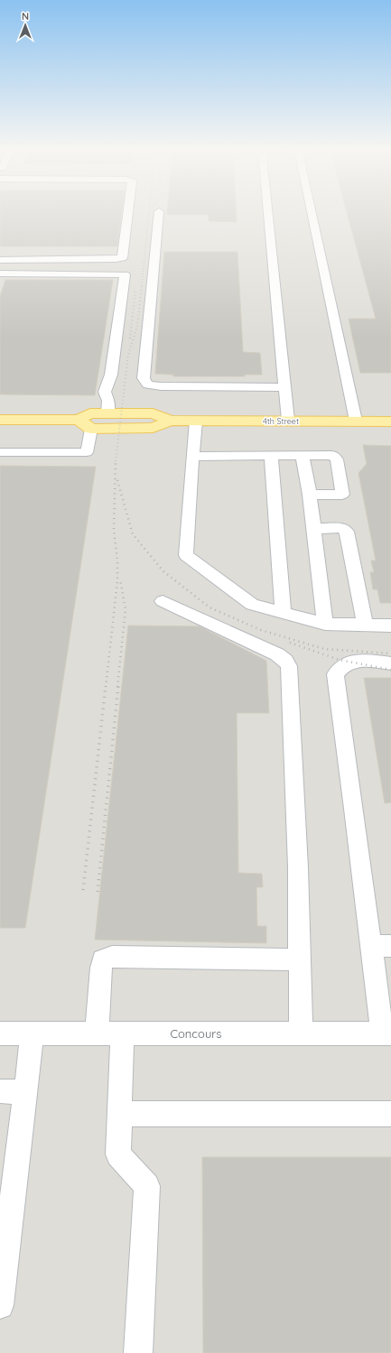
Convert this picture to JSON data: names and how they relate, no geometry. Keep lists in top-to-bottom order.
{
  "streets": {
    "main road": ["4th Street"],
    "street": ["Concours"]
  },
  "north": "top"
}
